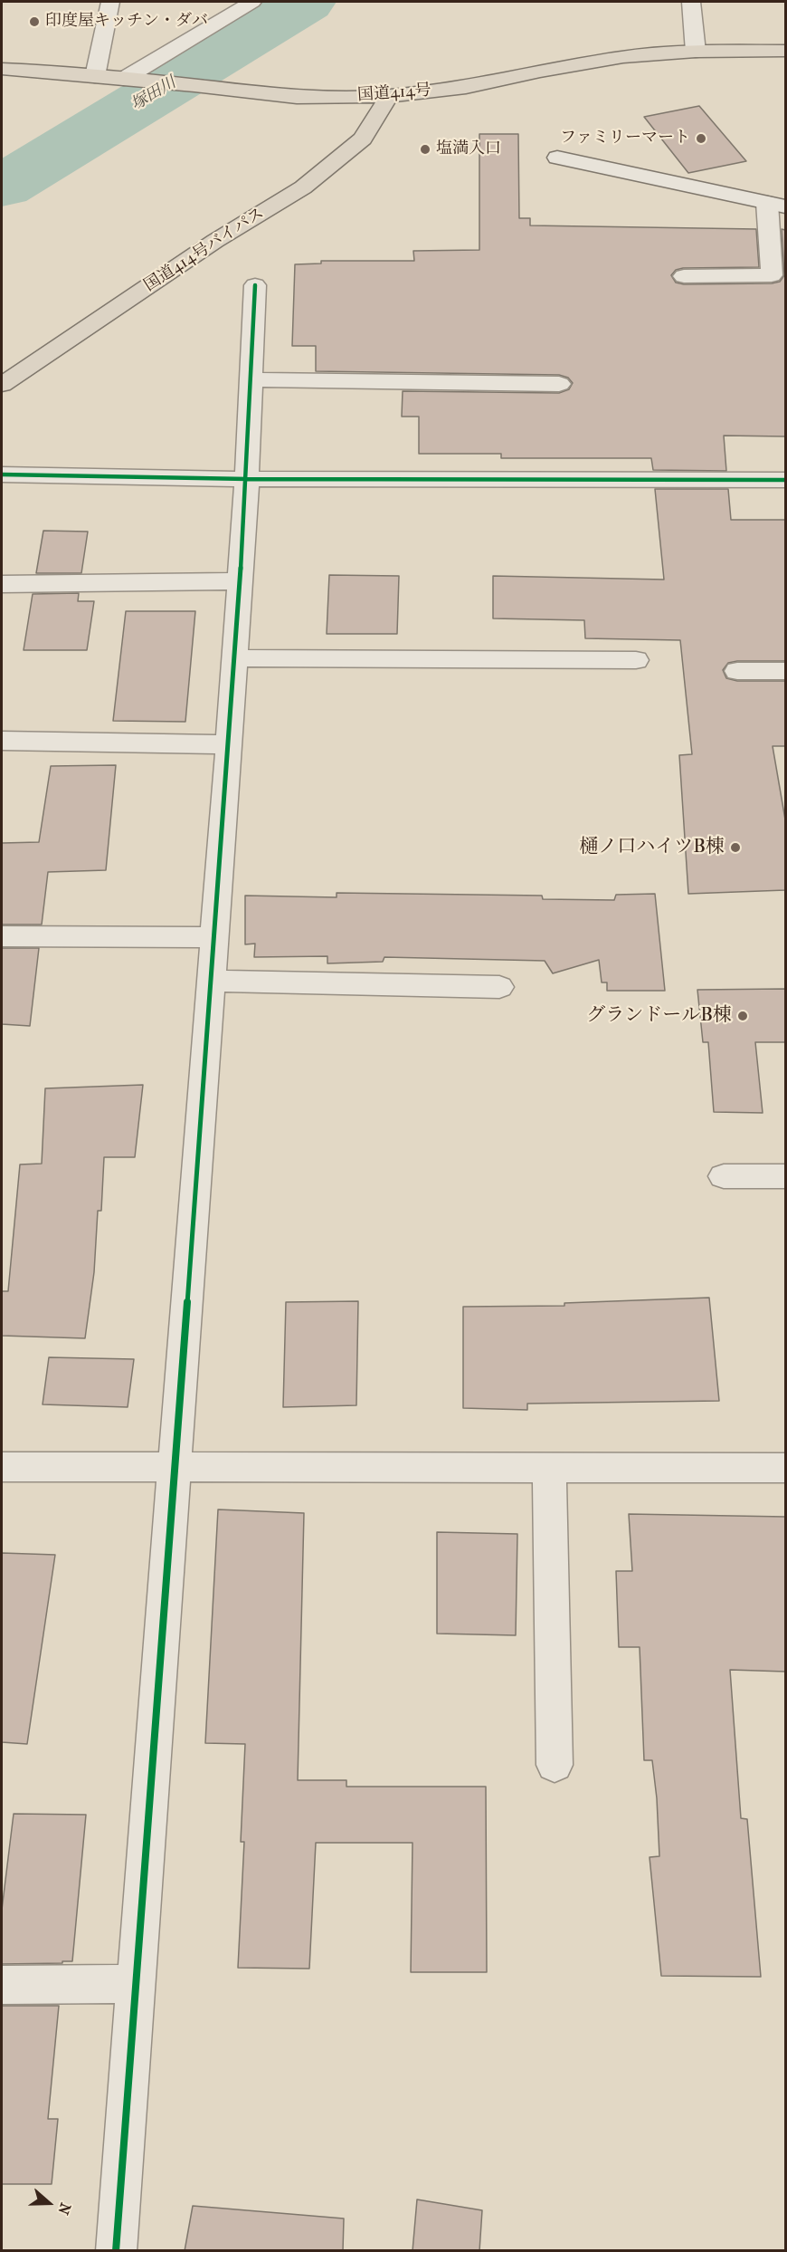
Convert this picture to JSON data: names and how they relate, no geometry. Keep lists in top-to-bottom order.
{
  "streets": {
    "highway": ["国道414号", "国道414号バイパス"]
  },
  "crossings": [
    ["国道414号", "国道414号バイパス"]
  ],
  "water": ["塚田川"],
  "places": [
    "印度屋キッチン・ダバ",
    "ファミリーマート",
    "塩満入口",
    "樋ノ口ハイツB棟",
    "グランドールB棟"
  ],
  "north": "right"
}
